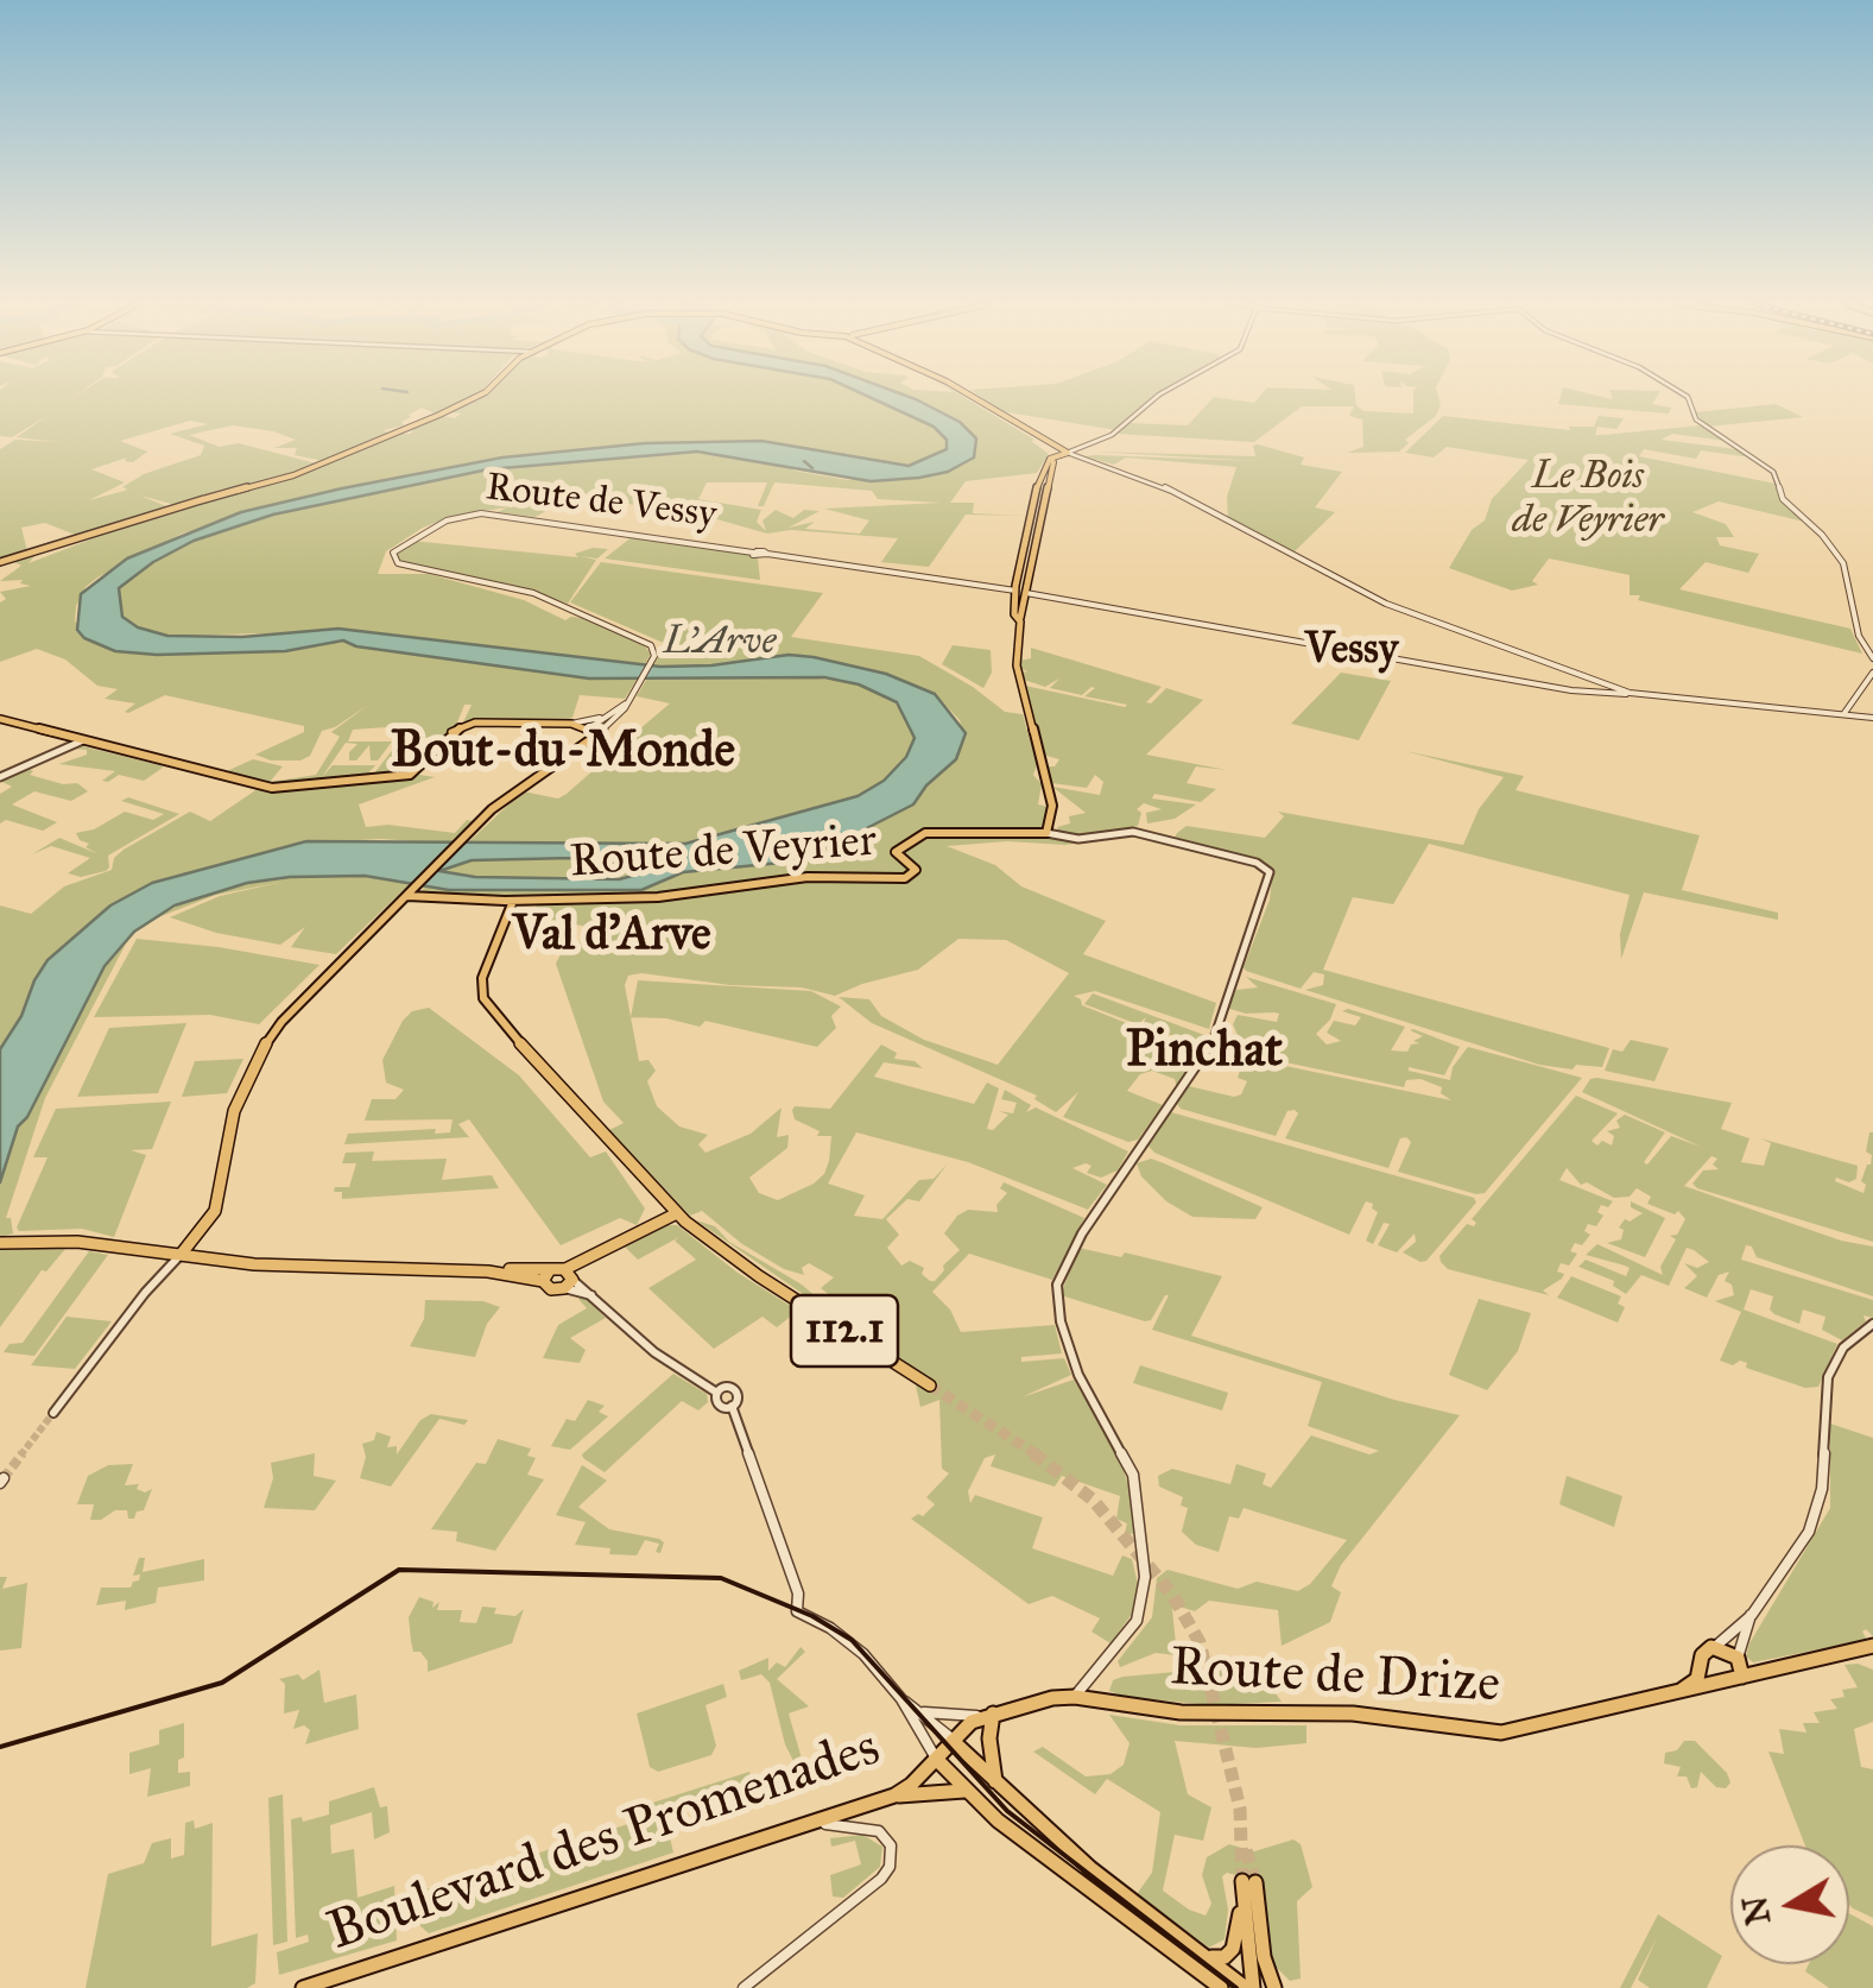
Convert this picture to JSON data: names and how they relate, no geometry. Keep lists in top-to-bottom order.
{
  "streets": {
    "main road": [
      "Route de Veyrier",
      "112.1",
      "Route de Drize",
      "Boulevard des Promenades"
    ],
    "street": ["Route de Vessy"]
  },
  "crossings": [
    ["Route de Veyrier", "112.1"],
    ["Route de Drize", "Boulevard des Promenades"]
  ],
  "districts": [
    "Vessy",
    "Bout-du-Monde",
    "Val d'Arve",
    "Pinchat"
  ],
  "water": ["L'Arve"],
  "parks": ["Le Bois de Veyrier"],
  "north": "left"
}
